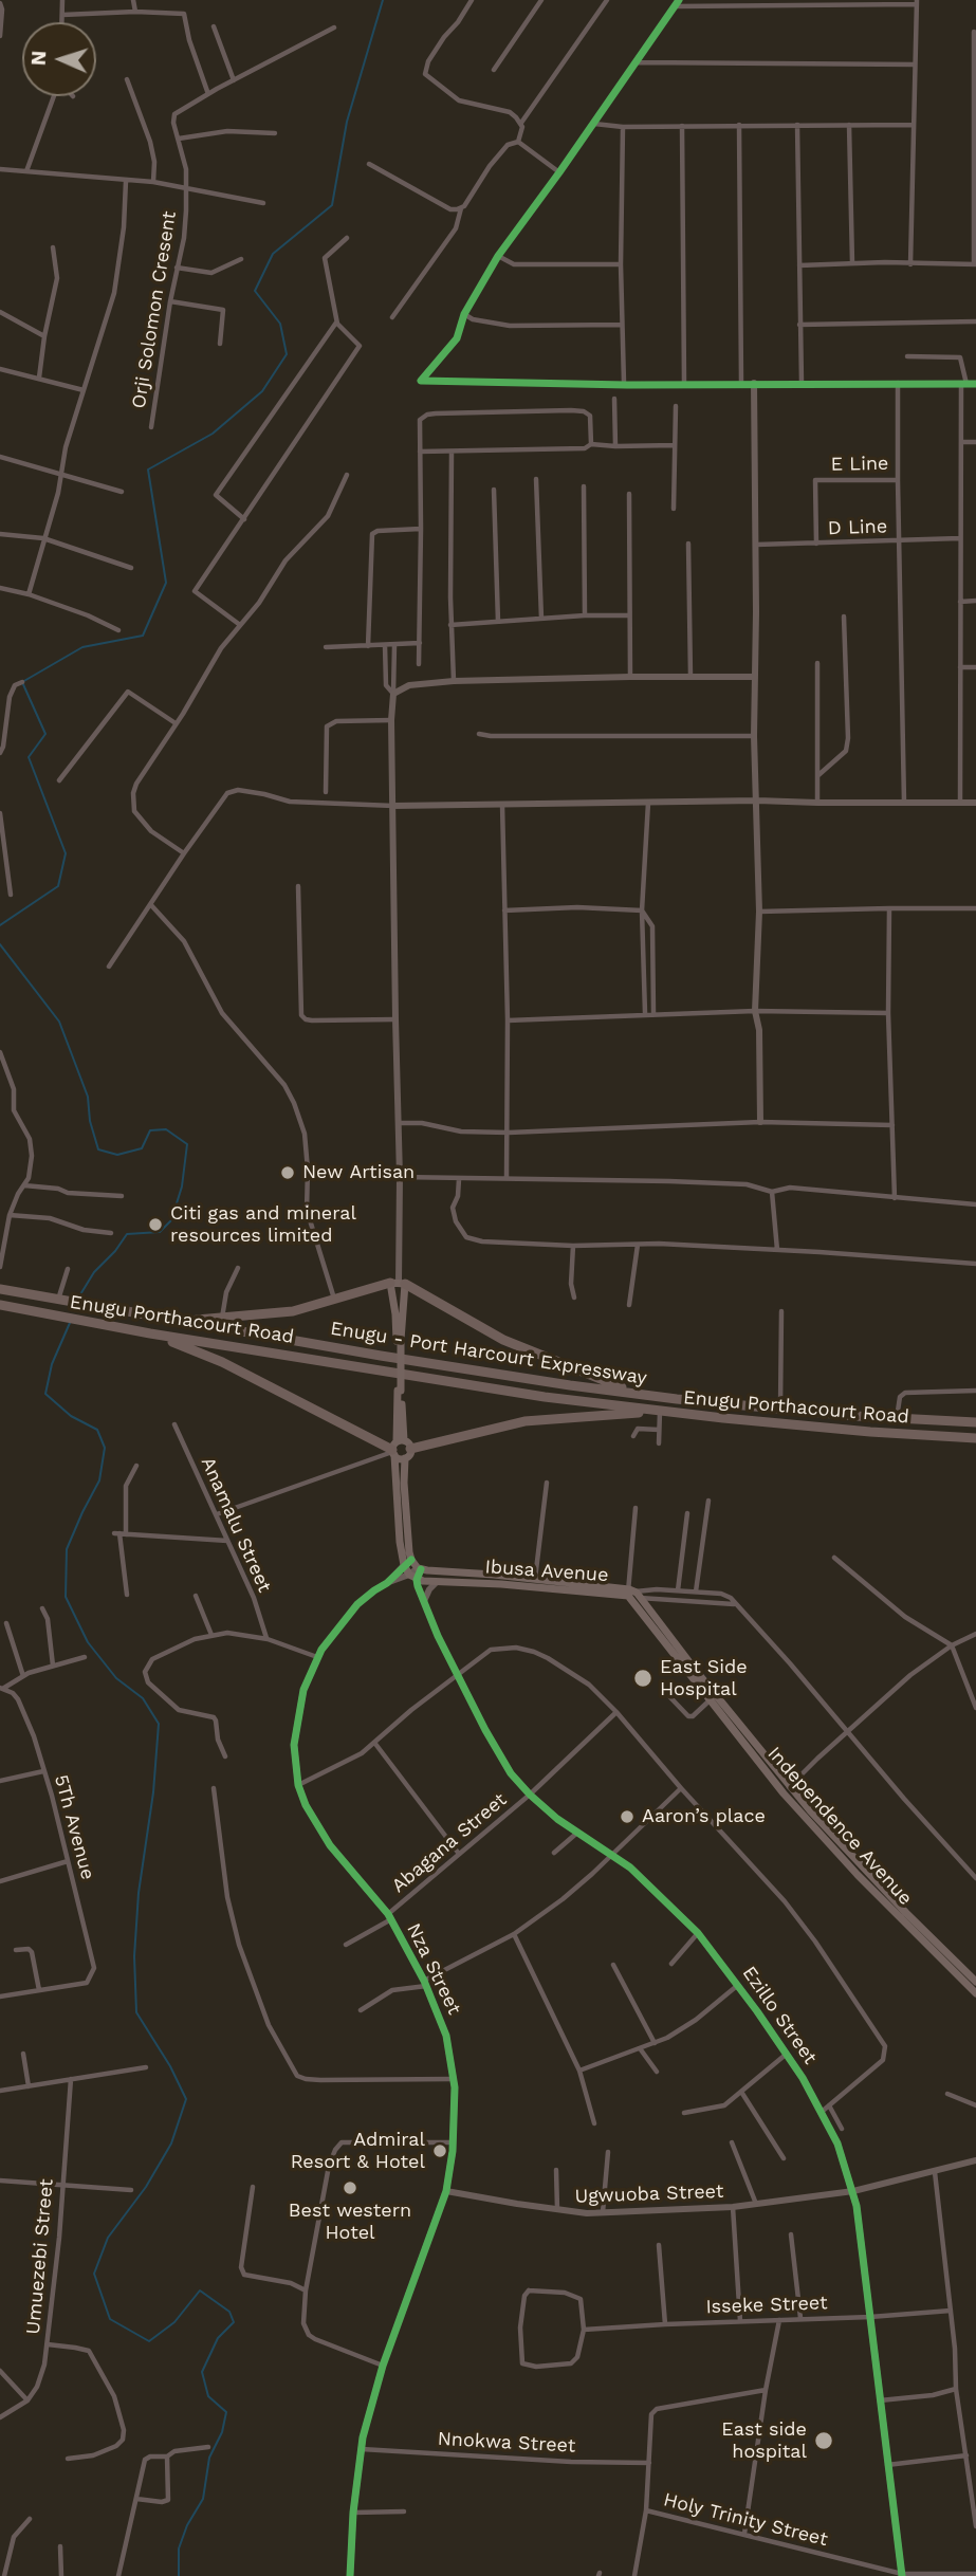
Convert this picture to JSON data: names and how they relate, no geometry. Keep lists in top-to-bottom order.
{
  "streets": {
    "highway": ["Enugu Porthacourt Road", "Enugu - Port Harcourt Expressway"],
    "main road": ["Ibusa Avenue", "Independence Avenue"],
    "street": [
      "Orji Solomon Cresent",
      "E Line",
      "D Line",
      "Anamalu Street",
      "5Th Avenue",
      "Abagana Street",
      "Nza Street",
      "Ezillo Street",
      "Ugwuoba Street",
      "Umuezebi Street",
      "Isseke Street",
      "Nnokwa Street",
      "Holy Trinity Street"
    ]
  },
  "crossings": [
    ["E Line", "D Line"],
    ["Ibusa Avenue", "Independence Avenue"],
    ["Ibusa Avenue", "Ezillo Street"],
    ["Abagana Street", "Nza Street"],
    ["Abagana Street", "Ezillo Street"],
    ["Nza Street", "Ugwuoba Street"],
    ["Nza Street", "Nnokwa Street"],
    ["Ezillo Street", "Ugwuoba Street"],
    ["Ezillo Street", "Isseke Street"],
    ["Ezillo Street", "Holy Trinity Street"]
  ],
  "places": [
    "New Artisan",
    "Citi gas and mineral resources limited",
    "East Side Hospital",
    "Aaron’s place",
    "Admiral Resort & Hotel",
    "Best western Hotel",
    "East side hospital"
  ],
  "north": "left"
}
